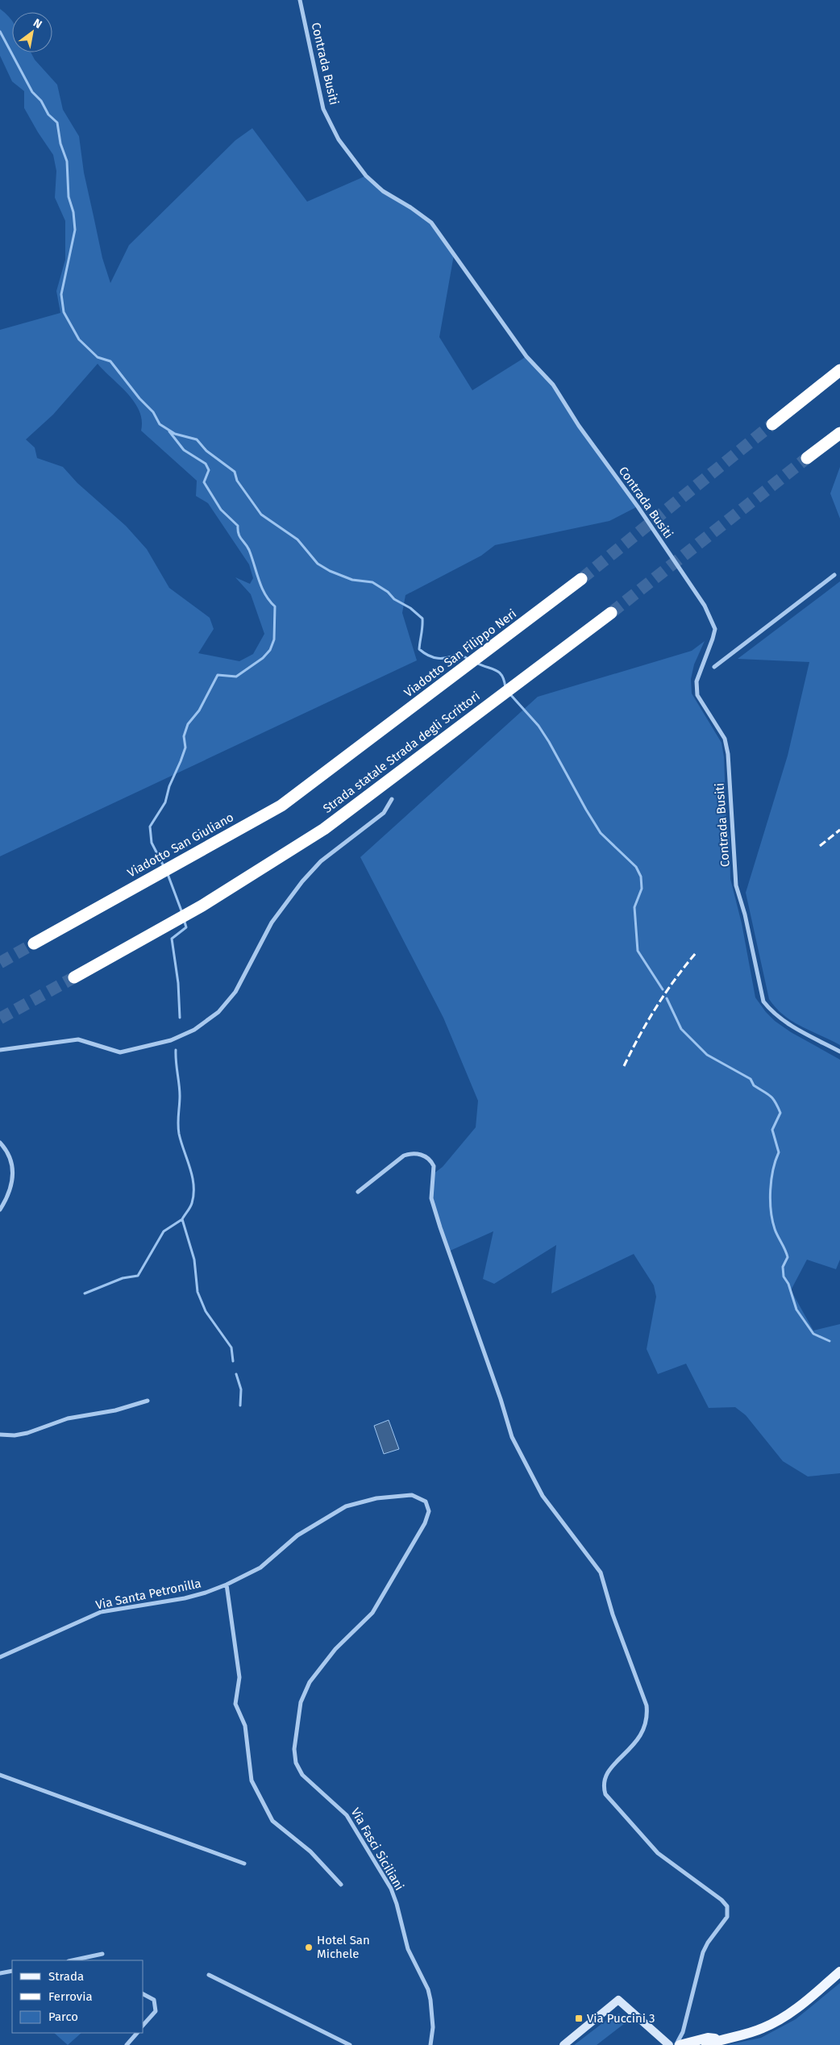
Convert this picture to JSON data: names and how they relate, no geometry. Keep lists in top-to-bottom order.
{
  "streets": {
    "highway": ["Viadotto San Filippo Neri", "Strada statale Strada degli Scrittori", "Viadotto San Giuliano"],
    "street": ["Contrada Busiti", "Via Santa Petronilla", "Via Fasci Siciliani"]
  },
  "crossings": [
    ["Viadotto San Filippo Neri", "Viadotto San Giuliano"],
    ["Via Santa Petronilla", "Via Fasci Siciliani"]
  ],
  "places": {
    "other": ["Hotel San Michele"],
    "transit": ["Via Puccini 3"]
  },
  "legend": ["Strada", "Ferrovia", "Parco"],
  "north": "top right"
}
